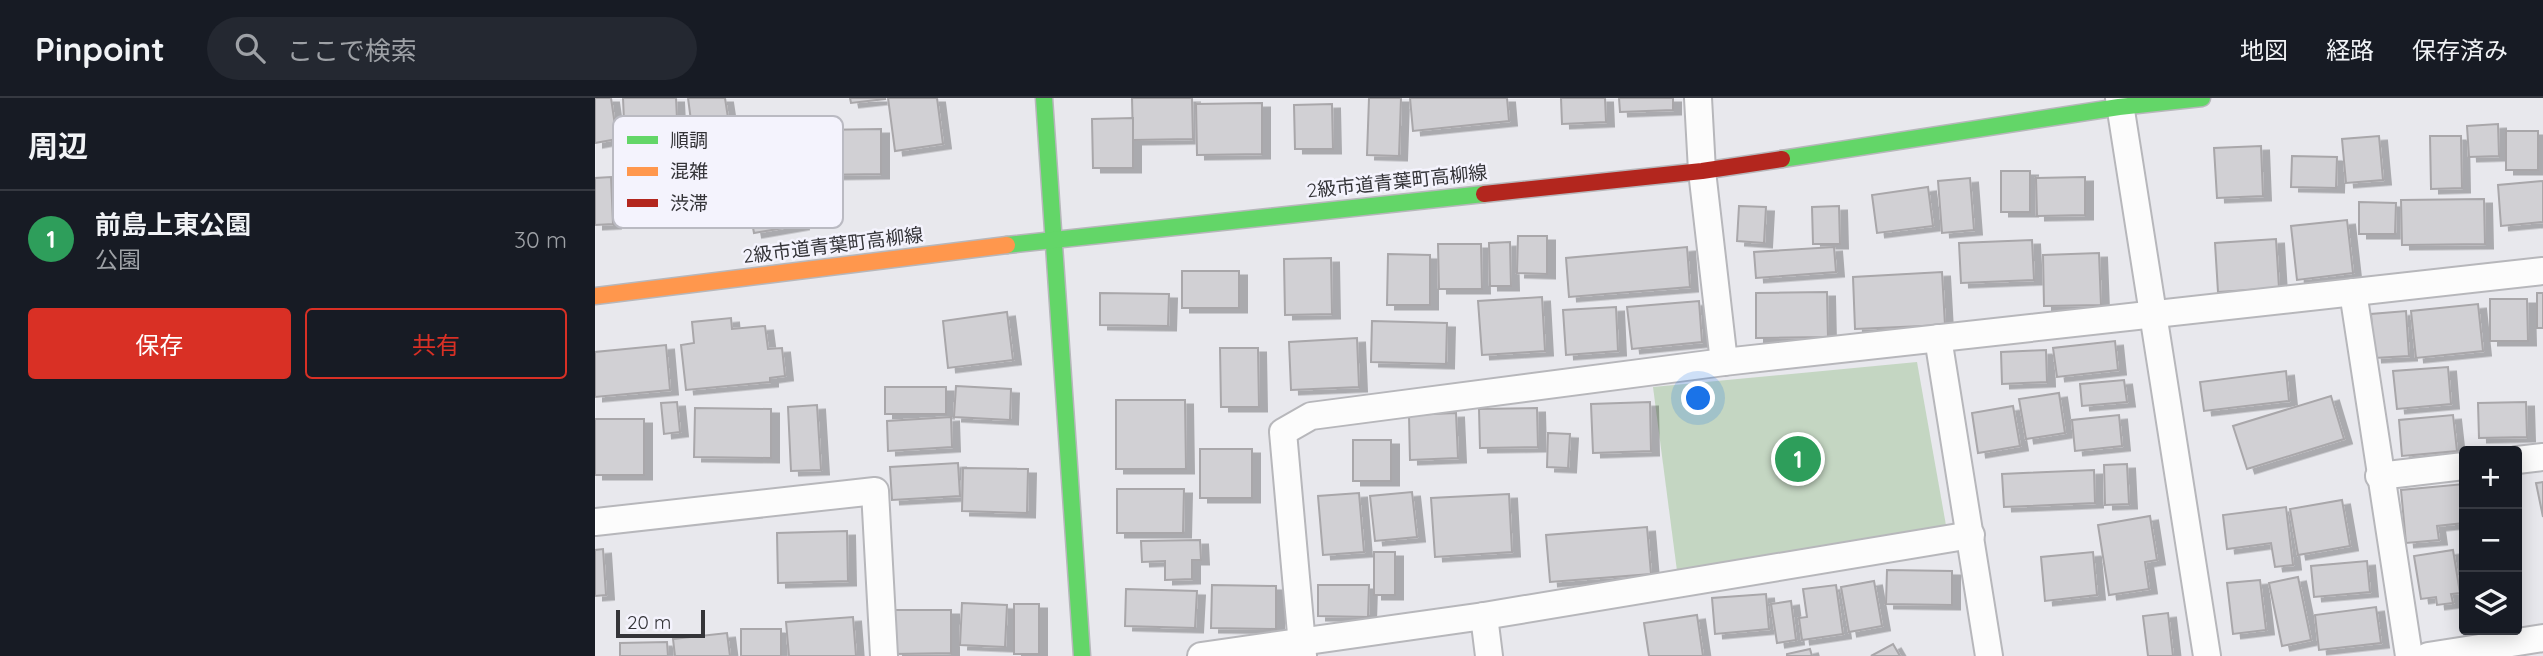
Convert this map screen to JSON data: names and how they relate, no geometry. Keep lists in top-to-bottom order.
{
  "streets": {
    "street": ["2級市道青葉町高柳線"]
  },
  "legend": ["順調", "混雑", "渋滞"],
  "scale_bar": "20 m",
  "page": {
    "header": "Pinpoint",
    "search": "ここで検索",
    "nav": ["地図", "経路", "保存済み"],
    "heading": "周辺",
    "list": [
      {
        "mark": "1",
        "name": "前島上東公園",
        "note": "公園",
        "value": "30 m"
      }
    ],
    "buttons": ["保存", "共有"],
    "pins": "1",
    "map_buttons": ["+", "−"],
    "scale": "20 m"
  }
}
